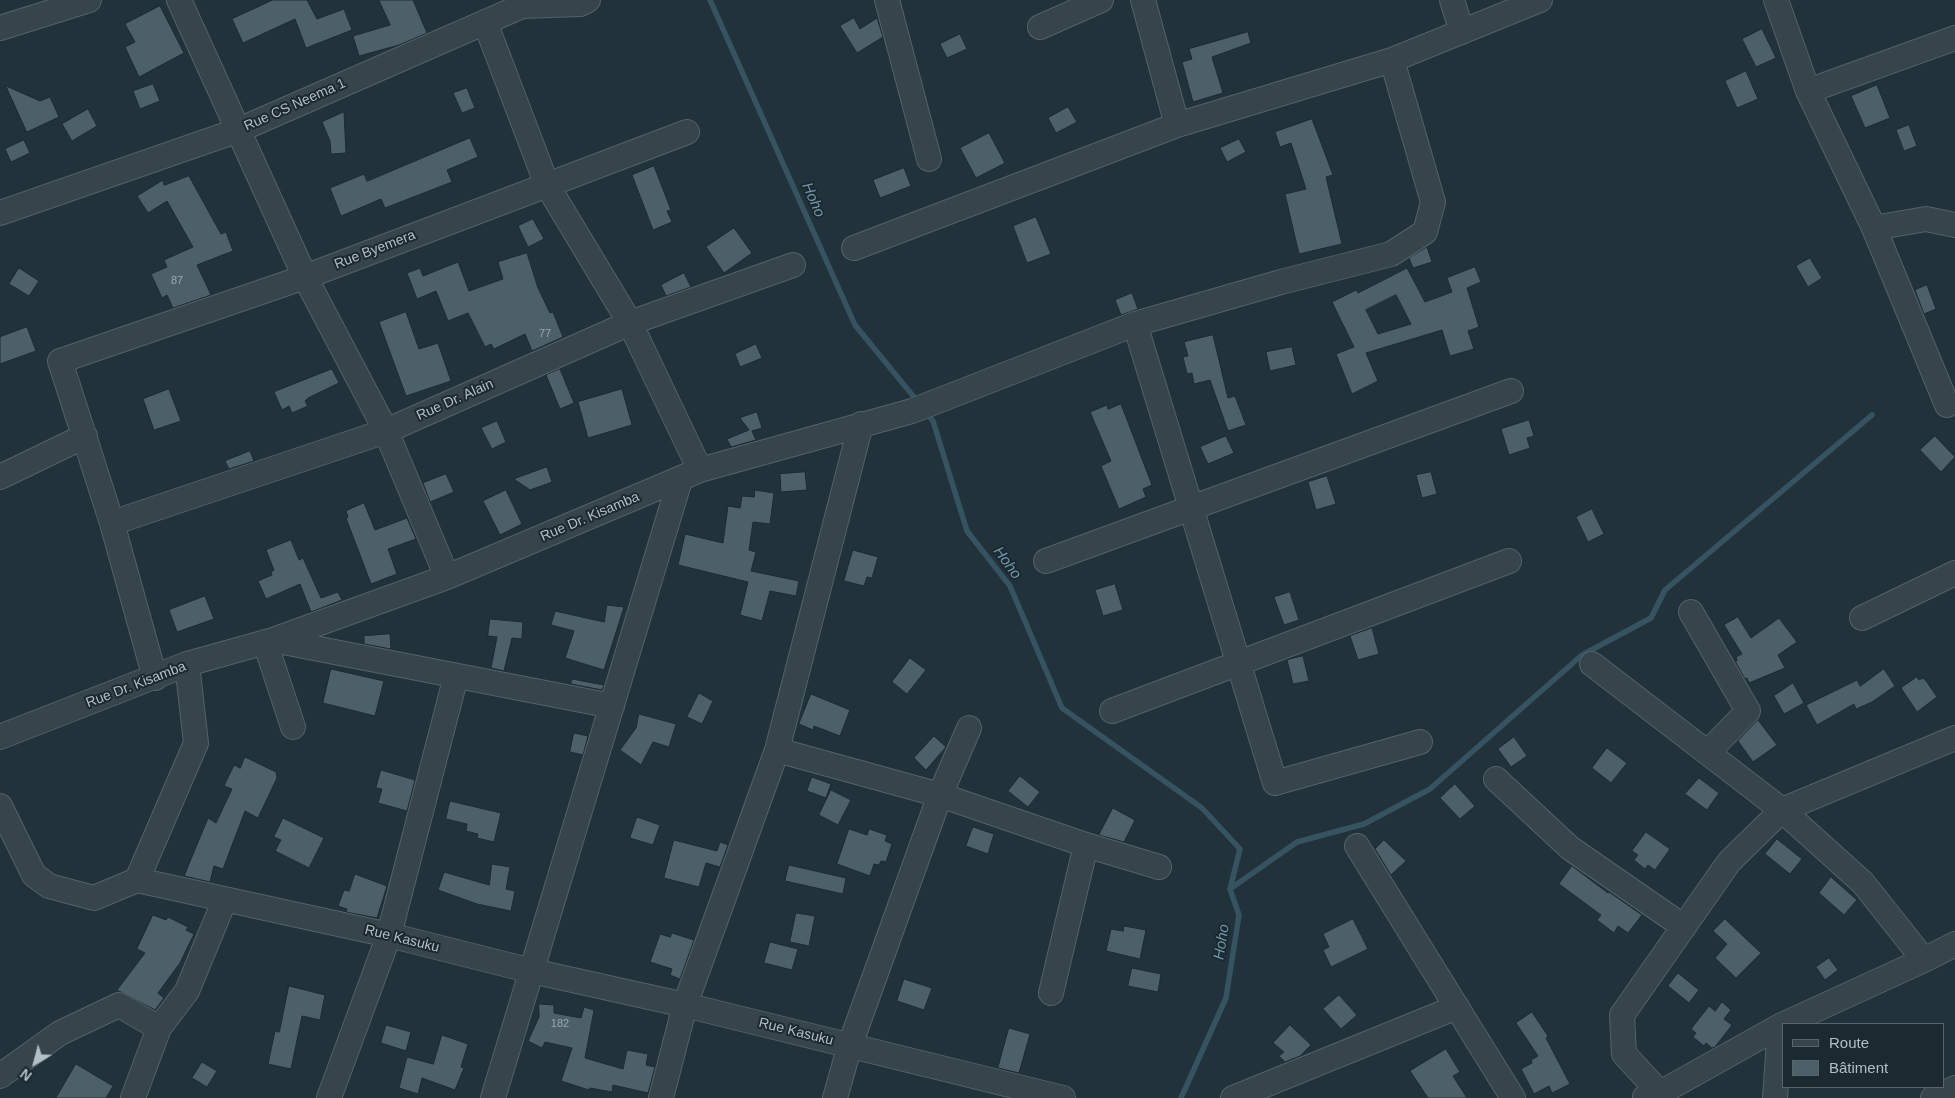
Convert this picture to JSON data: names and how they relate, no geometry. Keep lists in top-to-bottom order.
{
  "streets": {
    "street": [
      "Rue CS Neema 1",
      "Rue Byemera",
      "Rue Dr. Alain",
      "Rue Dr. Kisamba",
      "Rue Kasuku"
    ]
  },
  "water": ["Hoho"],
  "house_numbers": ["87", "77", "182"],
  "legend": ["Route", "Bâtiment"],
  "north": "bottom left"
}
